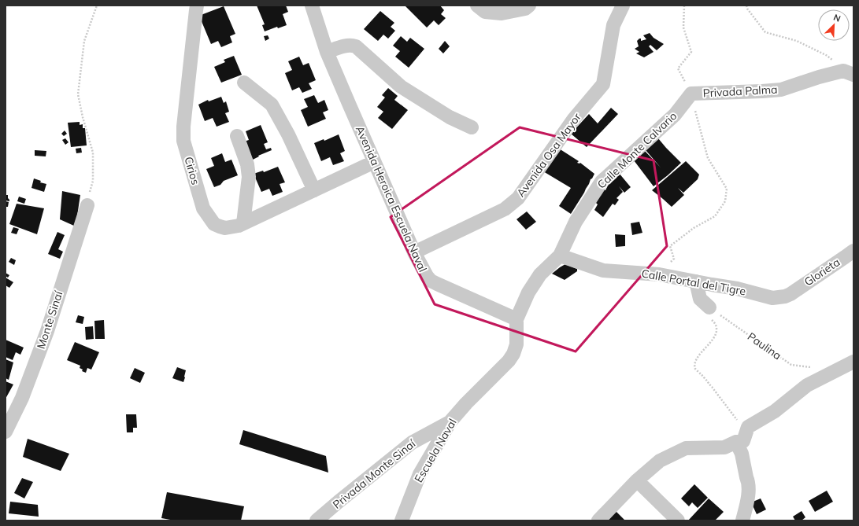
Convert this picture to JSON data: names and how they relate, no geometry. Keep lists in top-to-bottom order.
{
  "streets": {
    "street": [
      "Privada Palma",
      "Calle Monte Calvario",
      "Avenida Osa Mayor",
      "Cirios",
      "Avenida Heroica Escuela Naval",
      "Glorieta",
      "Calle Portal del Tigre",
      "Monte Sinaí",
      "Escuela Naval",
      "Privada Monte Sinaí"
    ],
    "path": ["Paulina"]
  },
  "crossings": [
    ["Privada Palma", "Calle Monte Calvario"],
    ["Calle Monte Calvario", "Avenida Heroica Escuela Naval"],
    ["Calle Monte Calvario", "Calle Portal del Tigre"],
    ["Calle Monte Calvario", "Escuela Naval"],
    ["Avenida Osa Mayor", "Avenida Heroica Escuela Naval"],
    ["Cirios", "Avenida Heroica Escuela Naval"],
    ["Avenida Heroica Escuela Naval", "Escuela Naval"],
    ["Glorieta", "Calle Portal del Tigre"],
    ["Escuela Naval", "Privada Monte Sinaí"]
  ],
  "north": "top right"
}
